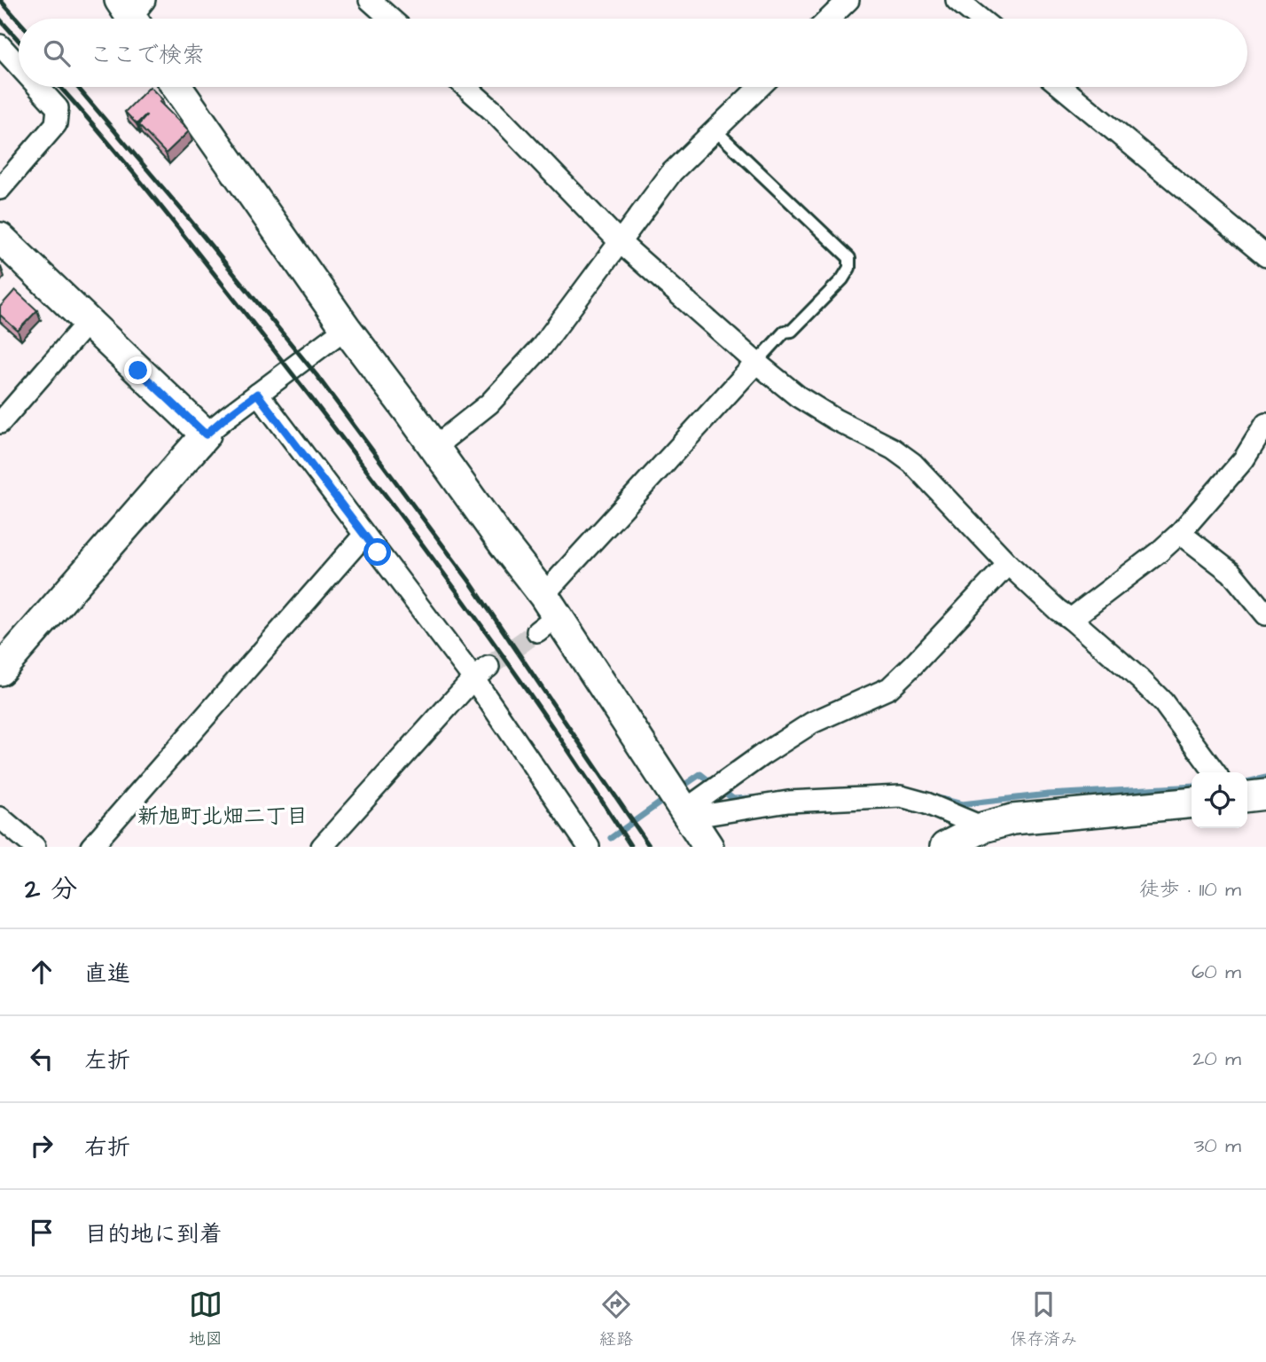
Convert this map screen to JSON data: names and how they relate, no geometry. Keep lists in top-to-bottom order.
{
  "districts": ["新旭町北畑二丁目"],
  "page": {
    "search": "ここで検索",
    "heading": ["2 分", "徒歩 · 110 m"],
    "list": [
      ["直進", "60 m"],
      ["左折", "20 m"],
      ["右折", "30 m"],
      "目的地に到着"
    ],
    "nav": ["地図", "経路", "保存済み"]
  }
}
